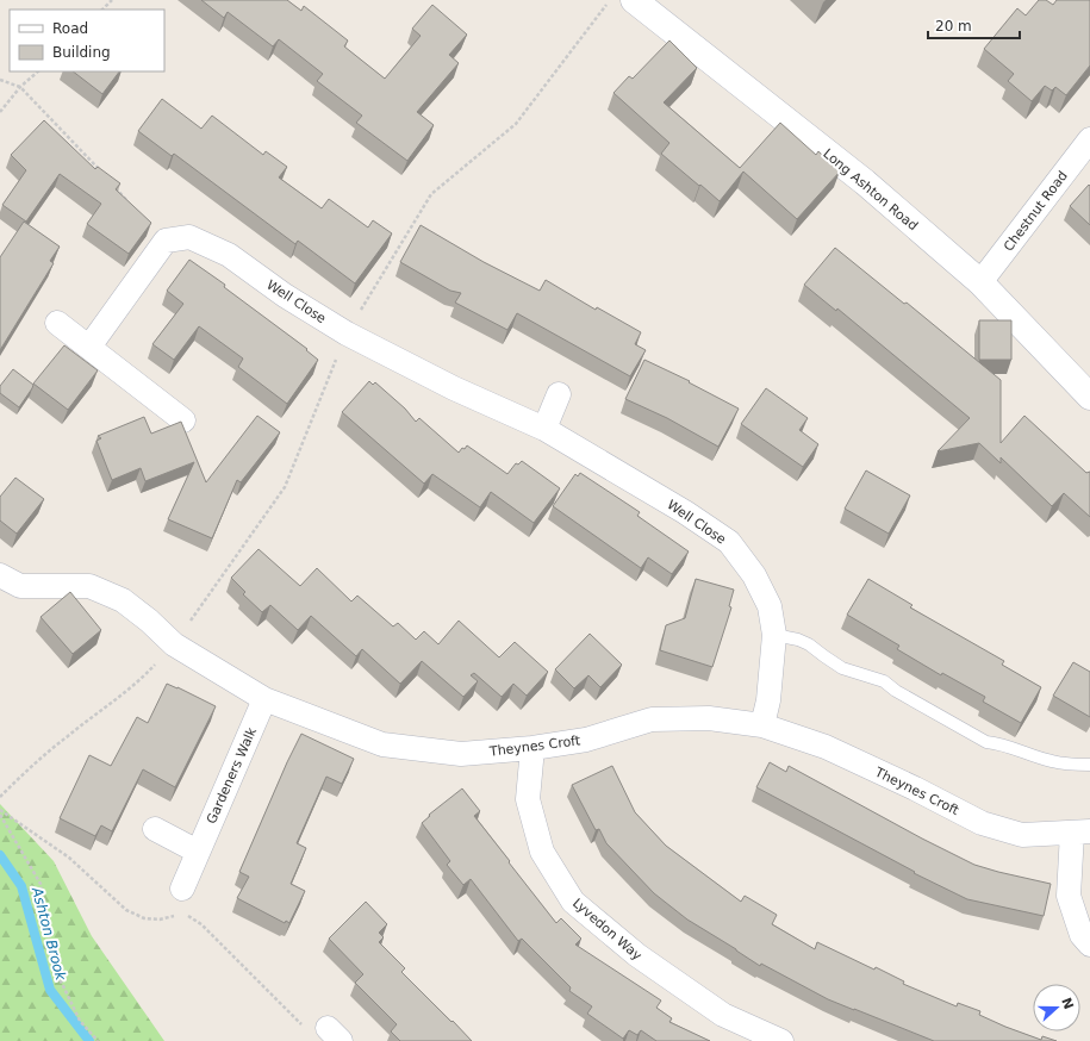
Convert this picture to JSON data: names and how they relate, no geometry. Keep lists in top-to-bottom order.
{
  "streets": {
    "street": [
      "Long Ashton Road",
      "Chestnut Road",
      "Well Close",
      "Theynes Croft",
      "Gardeners Walk",
      "Lyvedon Way"
    ]
  },
  "crossings": [
    ["Long Ashton Road", "Chestnut Road"],
    ["Well Close", "Theynes Croft"],
    ["Theynes Croft", "Gardeners Walk"],
    ["Theynes Croft", "Lyvedon Way"]
  ],
  "water": ["Ashton Brook"],
  "legend": ["Road", "Building"],
  "scale_bar": "20 m",
  "north": "right"
}
